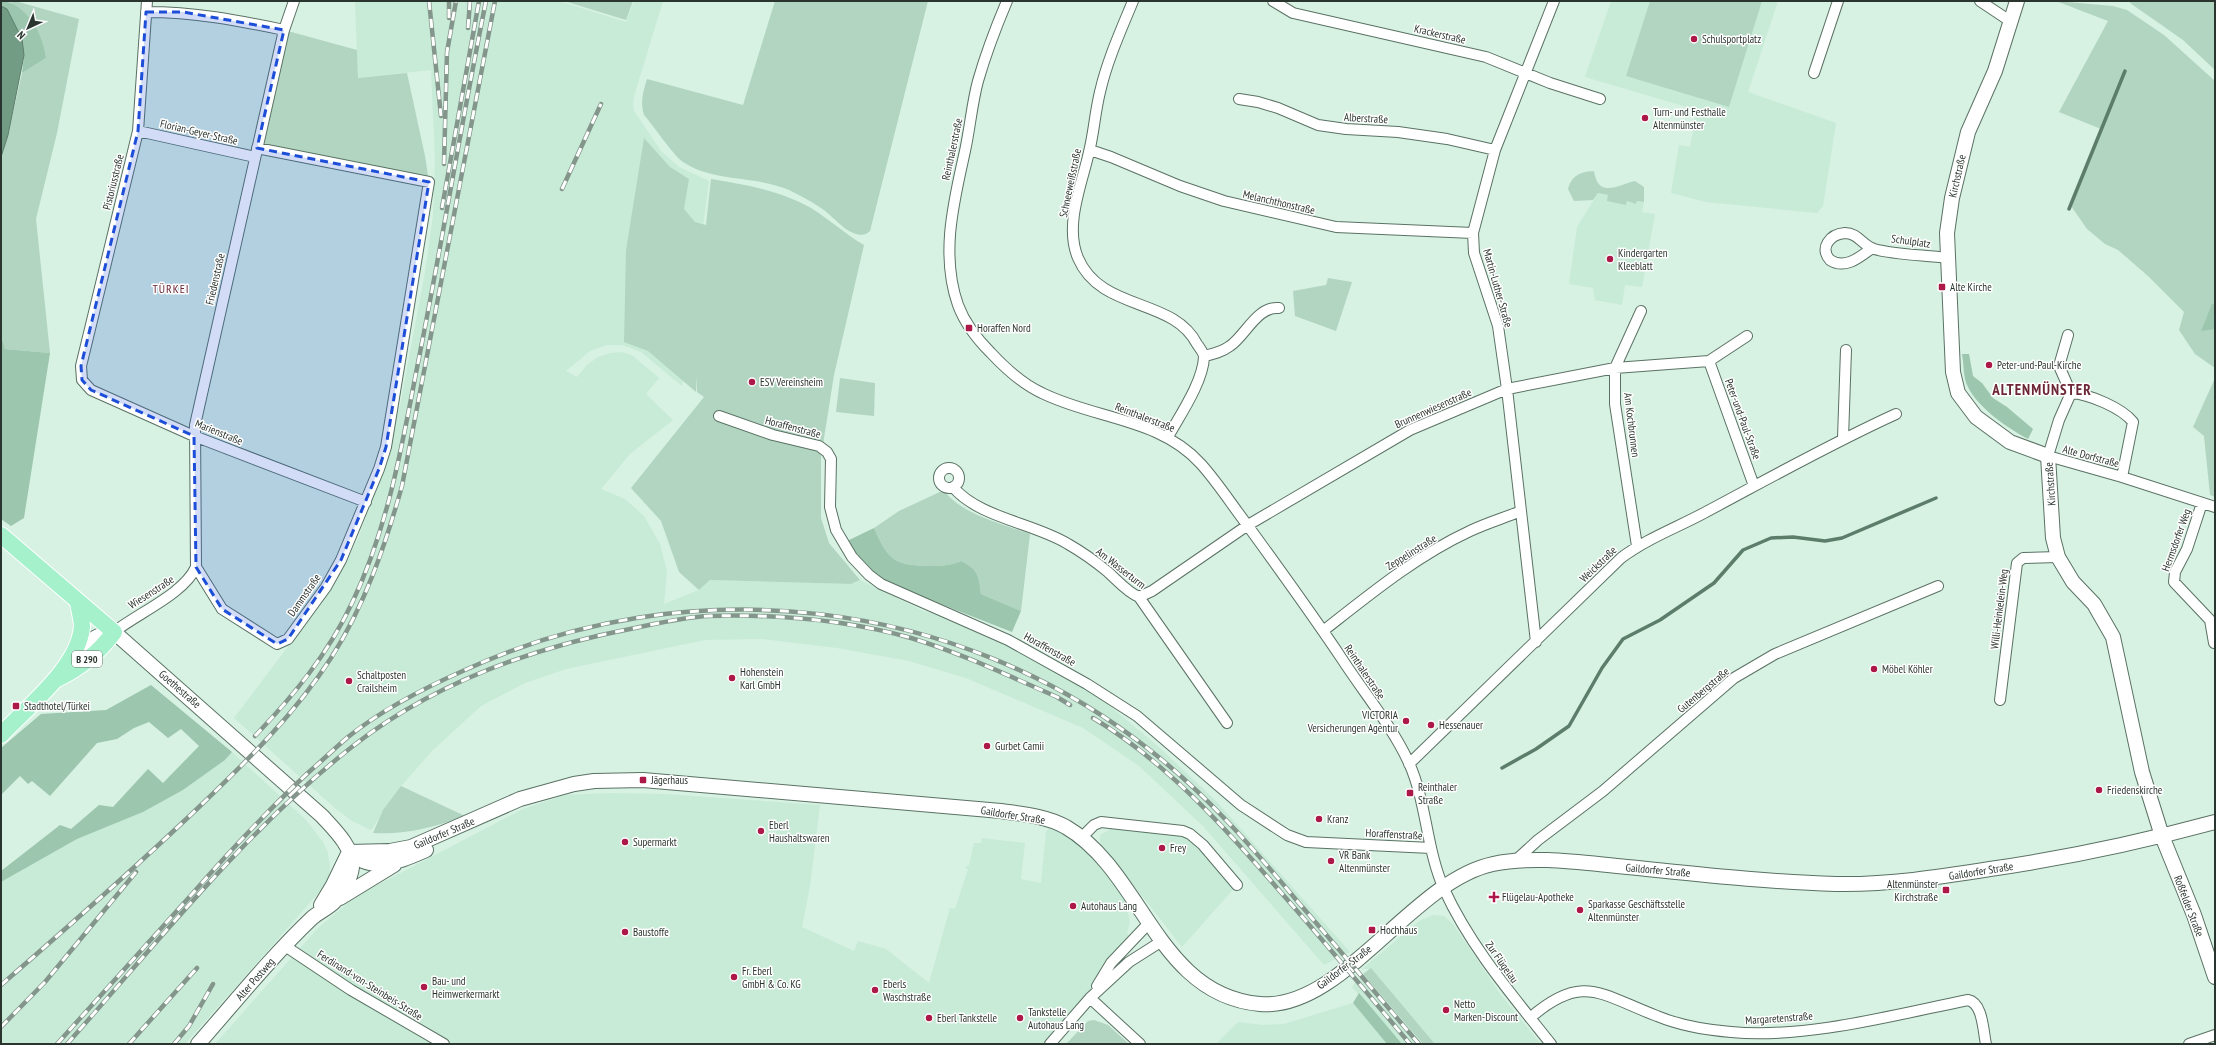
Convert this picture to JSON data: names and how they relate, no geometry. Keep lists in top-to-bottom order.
{
  "streets": {
    "main road": [
      "Kirchstraße",
      "B 290",
      "Goethestraße",
      "Gaildorfer Straße",
      "Roßfelder Straße",
      "Alter Postweg"
    ],
    "street": [
      "Krackerstraße",
      "Alberstraße",
      "Florian-Geyer-Straße",
      "Reinthalerstraße",
      "Pistoriusstraße",
      "Schneeweißstraße",
      "Melanchthonstraße",
      "Schulplatz",
      "Friedenstraße",
      "Martin-Luther-Straße",
      "Brunnenwiesenstraße",
      "Peter-und-Paul-Straße",
      "Am Kochbrunnen",
      "Horaffenstraße",
      "Marienstraße",
      "Alte Dorfstraße",
      "Hermsdorfer Weg",
      "Zeppelinstraße",
      "Weickstraße",
      "Am Wasserturm",
      "Wiesenstraße",
      "Dammstraße",
      "Willi-Heinkelein-Weg",
      "Gutenbergstraße",
      "Zur Flügelau",
      "Ferdinand-von-Steinbeis-Straße",
      "Margaretenstraße"
    ]
  },
  "crossings": [
    ["Krackerstraße", "Martin-Luther-Straße"],
    ["Alberstraße", "Martin-Luther-Straße"],
    ["Florian-Geyer-Straße", "Pistoriusstraße"],
    ["Florian-Geyer-Straße", "Friedenstraße"],
    ["Florian-Geyer-Straße", "Dammstraße"],
    ["Reinthalerstraße", "Brunnenwiesenstraße"],
    ["Reinthalerstraße", "Horaffenstraße"],
    ["Reinthalerstraße", "Zeppelinstraße"],
    ["Reinthalerstraße", "Weickstraße"],
    ["Reinthalerstraße", "Gaildorfer Straße"],
    ["Reinthalerstraße", "Zur Flügelau"],
    ["Kirchstraße", "Schulplatz"],
    ["Kirchstraße", "Alte Dorfstraße"],
    ["Kirchstraße", "Willi-Heinkelein-Weg"],
    ["Kirchstraße", "Gaildorfer Straße"],
    ["Kirchstraße", "Roßfelder Straße"],
    ["Pistoriusstraße", "Marienstraße"],
    ["Schneeweißstraße", "Melanchthonstraße"],
    ["Melanchthonstraße", "Martin-Luther-Straße"],
    ["Friedenstraße", "Marienstraße"],
    ["Friedenstraße", "Wiesenstraße"],
    ["Friedenstraße", "Dammstraße"],
    ["Martin-Luther-Straße", "Brunnenwiesenstraße"],
    ["Martin-Luther-Straße", "Zeppelinstraße"],
    ["Martin-Luther-Straße", "Weickstraße"],
    ["Brunnenwiesenstraße", "Peter-und-Paul-Straße"],
    ["Brunnenwiesenstraße", "Am Kochbrunnen"],
    ["Brunnenwiesenstraße", "Am Wasserturm"],
    ["Peter-und-Paul-Straße", "Weickstraße"],
    ["Am Kochbrunnen", "Weickstraße"],
    ["Marienstraße", "Dammstraße"],
    ["Alte Dorfstraße", "Hermsdorfer Weg"],
    ["Wiesenstraße", "Dammstraße"],
    ["Wiesenstraße", "B 290"],
    ["Wiesenstraße", "Goethestraße"],
    ["B 290", "Goethestraße"],
    ["Goethestraße", "Gaildorfer Straße"],
    ["Goethestraße", "Alter Postweg"],
    ["Gutenbergstraße", "Gaildorfer Straße"],
    ["Gaildorfer Straße", "Roßfelder Straße"],
    ["Gaildorfer Straße", "Zur Flügelau"],
    ["Gaildorfer Straße", "Alter Postweg"],
    ["Zur Flügelau", "Margaretenstraße"],
    ["Alter Postweg", "Ferdinand-von-Steinbeis-Straße"]
  ],
  "districts": ["TÜRKEI", "ALTENMÜNSTER"],
  "places": {
    "other": [
      "Schulsportplatz",
      "Turn- und Festhalle Altenmünster",
      "Kindergarten Kleeblatt",
      "Peter-und-Paul-Kirche",
      "ESV Vereinsheim",
      "Möbel Köhler",
      "Hohenstein Karl GmbH",
      "Schaltposten Crailsheim",
      "VICTORIA Versicherungen Agentur",
      "Hessenauer",
      "Gurbet Camii",
      "Friedenskirche",
      "Kranz",
      "Eberl Haushaltswaren",
      "Supermarkt",
      "Frey",
      "VR Bank Altenmünster",
      "Autohaus Lang",
      "Sparkasse Geschäftsstelle Altenmünster",
      "Baustoffe",
      "Fr. Eberl GmbH & Co. KG",
      "Bau- und Heimwerkermarkt",
      "Eberls Waschstraße",
      "Netto Marken-Discount",
      "Eberl Tankstelle",
      "Tankstelle Autohaus Lang"
    ],
    "transit": [
      "Alte Kirche",
      "Horaffen Nord",
      "Stadthotel/Türkei",
      "Jägerhaus",
      "Reinthaler Straße",
      "Altenmünster Kirchstraße",
      "Hochhaus"
    ],
    "health": ["Flügelau-Apotheke"]
  },
  "north": "bottom left"
}
